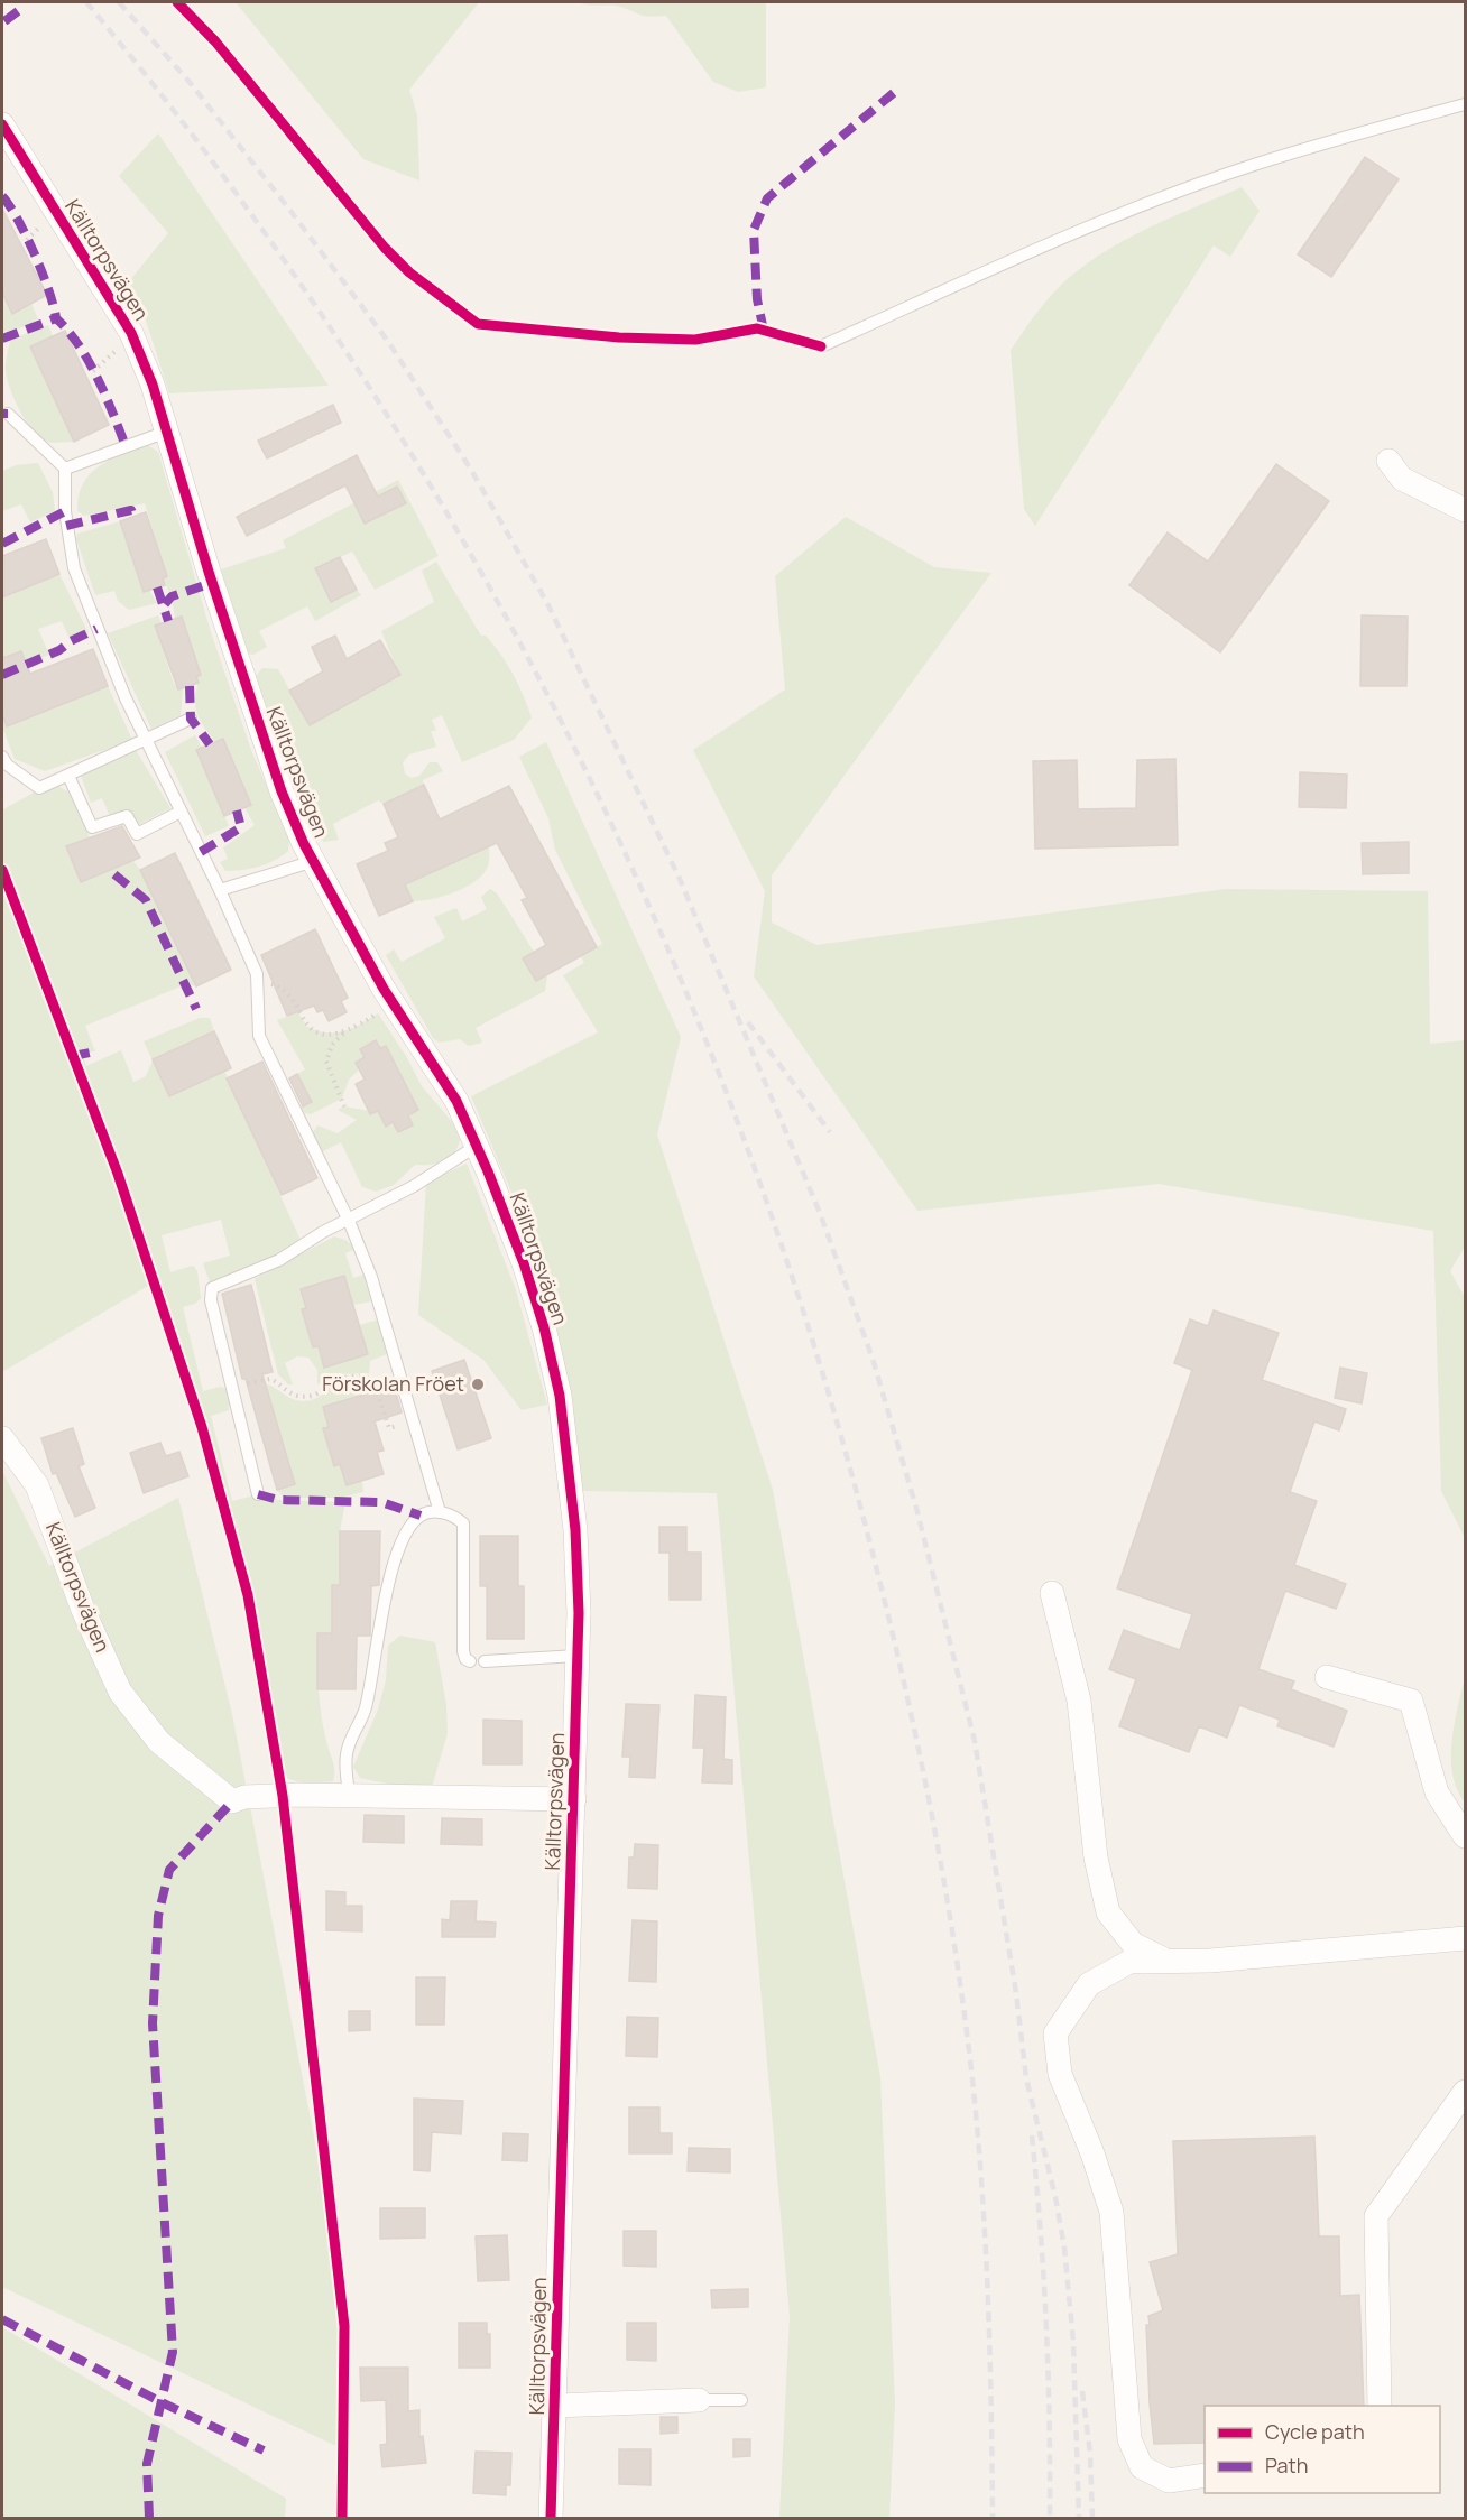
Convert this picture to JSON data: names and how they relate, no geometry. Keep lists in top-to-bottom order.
{
  "streets": {
    "street": ["Källtorpsvägen"]
  },
  "places": ["Förskolan Fröet"],
  "legend": ["Cycle path", "Path"]
}
